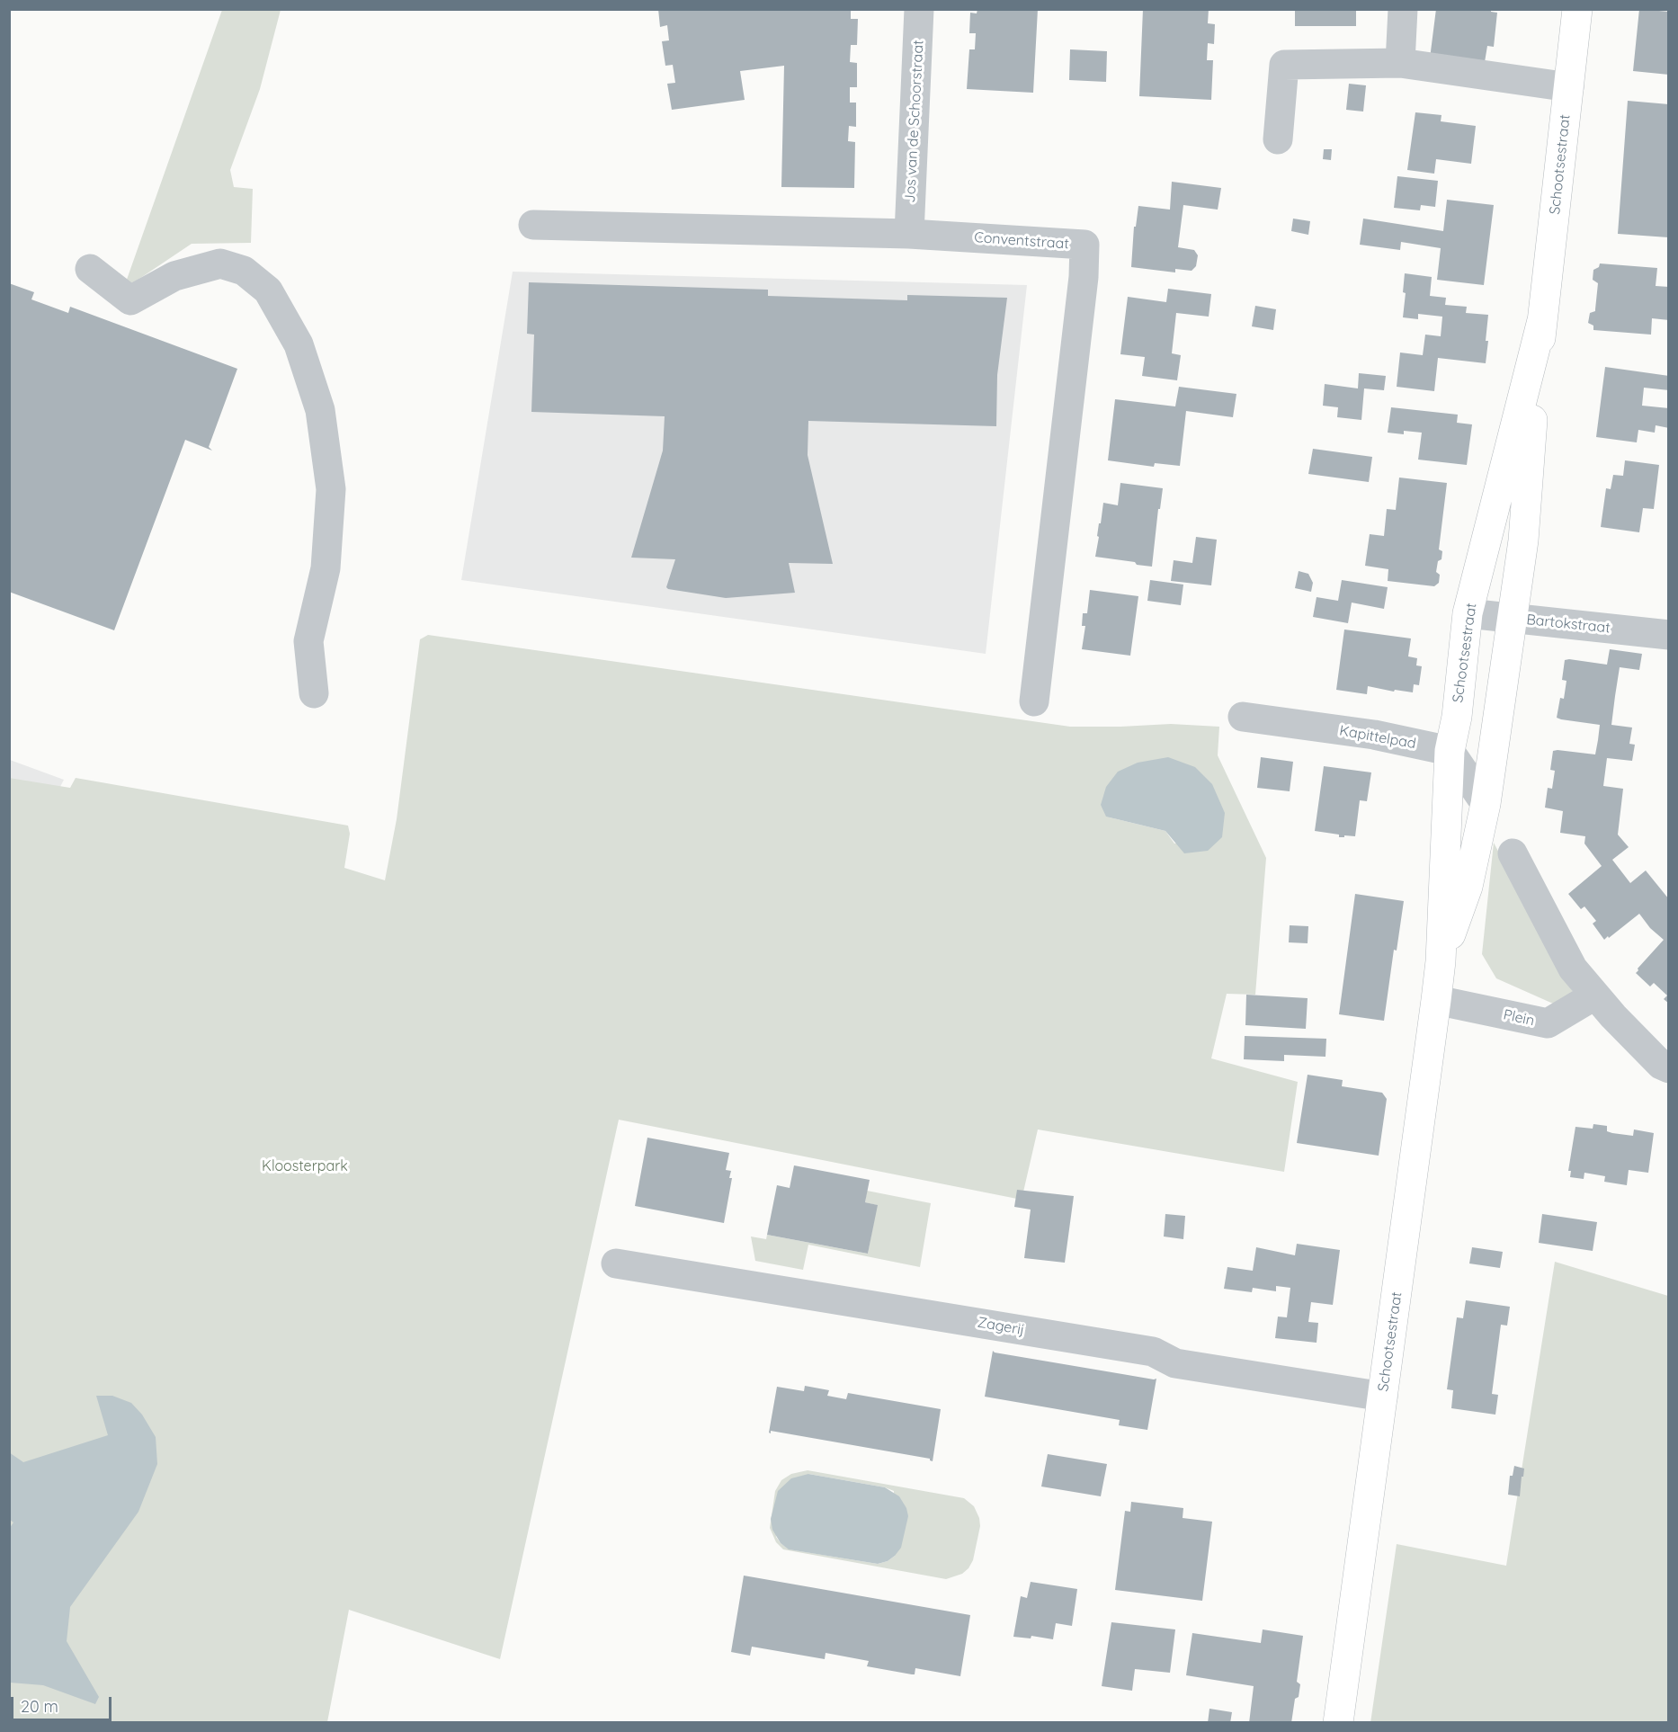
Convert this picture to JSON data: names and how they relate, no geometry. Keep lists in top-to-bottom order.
{
  "streets": {
    "main road": ["Schootsestraat"],
    "street": [
      "Jos van de Schoorstraat",
      "Conventstraat",
      "Bartokstraat",
      "Kapittelpad",
      "Plein",
      "Zagerij"
    ]
  },
  "crossings": [
    ["Jos van de Schoorstraat", "Conventstraat"],
    ["Schootsestraat", "Bartokstraat"],
    ["Schootsestraat", "Kapittelpad"],
    ["Schootsestraat", "Plein"],
    ["Schootsestraat", "Zagerij"]
  ],
  "parks": ["Kloosterpark"],
  "scale_bar": "20 m"
}
